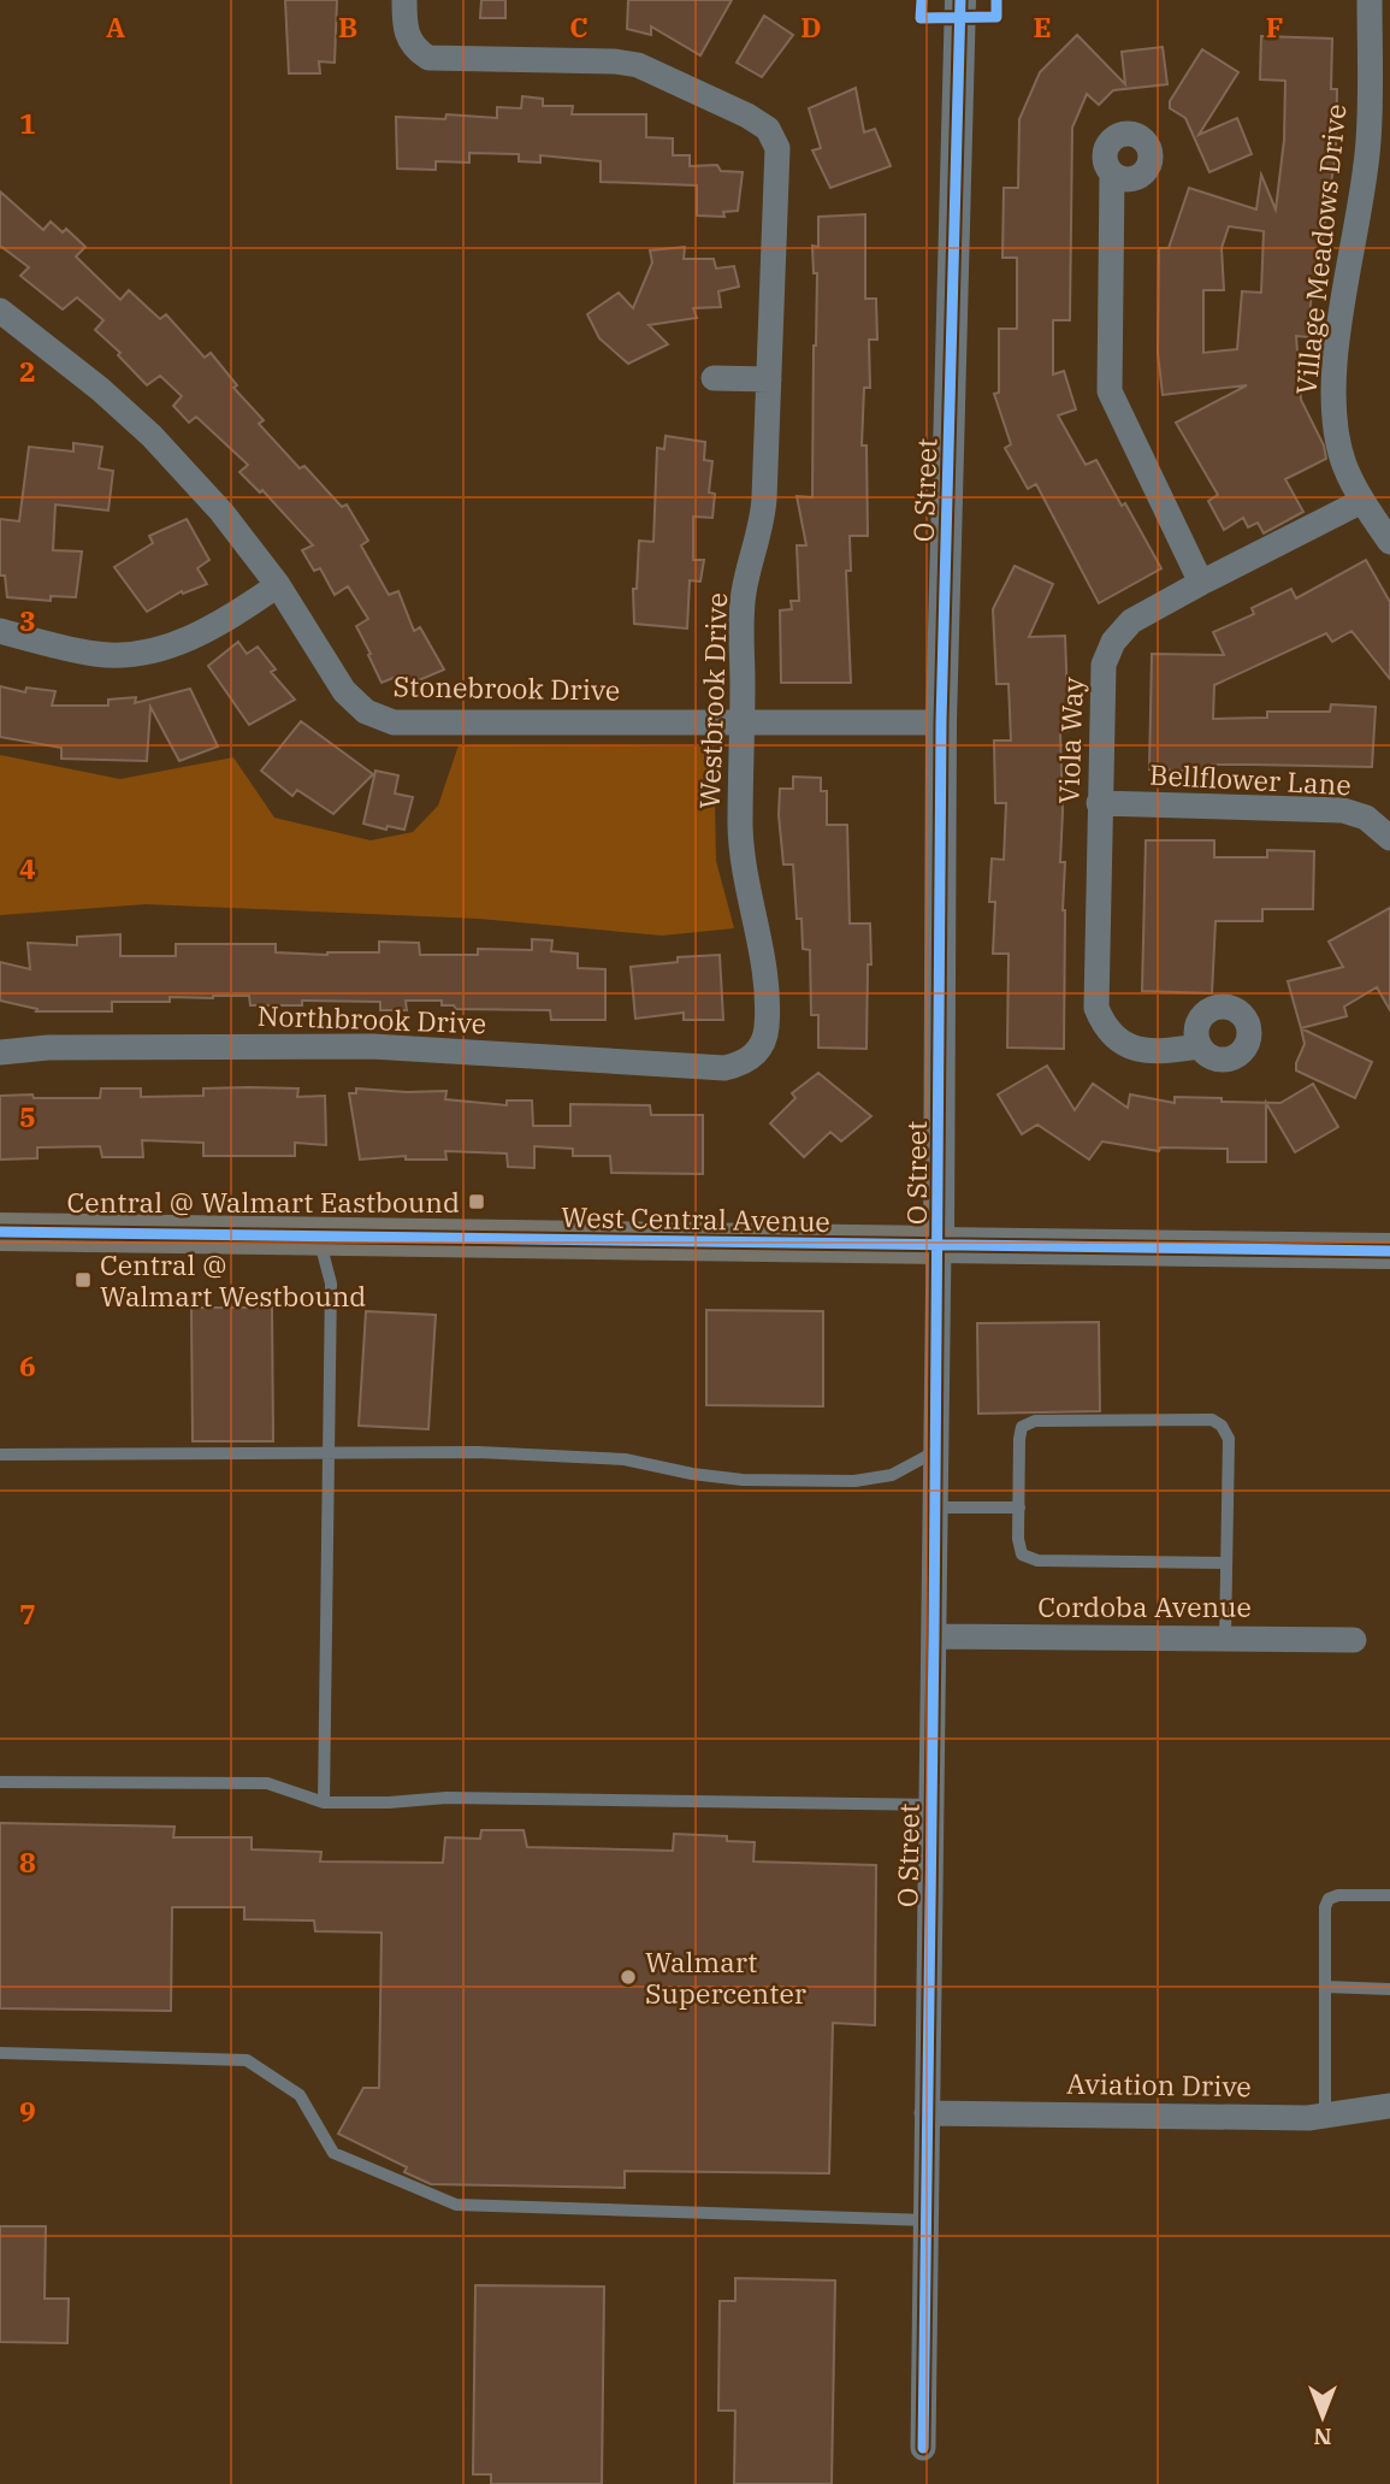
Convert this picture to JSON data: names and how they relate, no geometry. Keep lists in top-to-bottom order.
{
  "streets": {
    "main road": ["West Central Avenue"],
    "street": [
      "Village Meadows Drive",
      "O Street",
      "Stonebrook Drive",
      "Westbrook Drive",
      "Viola Way",
      "Bellflower Lane",
      "Northbrook Drive",
      "Cordoba Avenue",
      "Aviation Drive"
    ]
  },
  "crossings": [
    ["Village Meadows Drive", "Viola Way"],
    ["O Street", "Stonebrook Drive"],
    ["O Street", "West Central Avenue"],
    ["O Street", "Cordoba Avenue"],
    ["O Street", "Aviation Drive"],
    ["Stonebrook Drive", "Westbrook Drive"],
    ["Westbrook Drive", "Northbrook Drive"],
    ["Viola Way", "Bellflower Lane"]
  ],
  "places": {
    "transit": ["Central @ Walmart Eastbound", "Central @ Walmart Westbound"],
    "other": ["Walmart Supercenter"]
  },
  "north": "bottom",
  "grid": {
    "columns": [
      "A",
      "B",
      "C",
      "D",
      "E",
      "F"
    ],
    "rows": [
      "1",
      "2",
      "3",
      "4",
      "5",
      "6",
      "7",
      "8",
      "9"
    ]
  }
}
